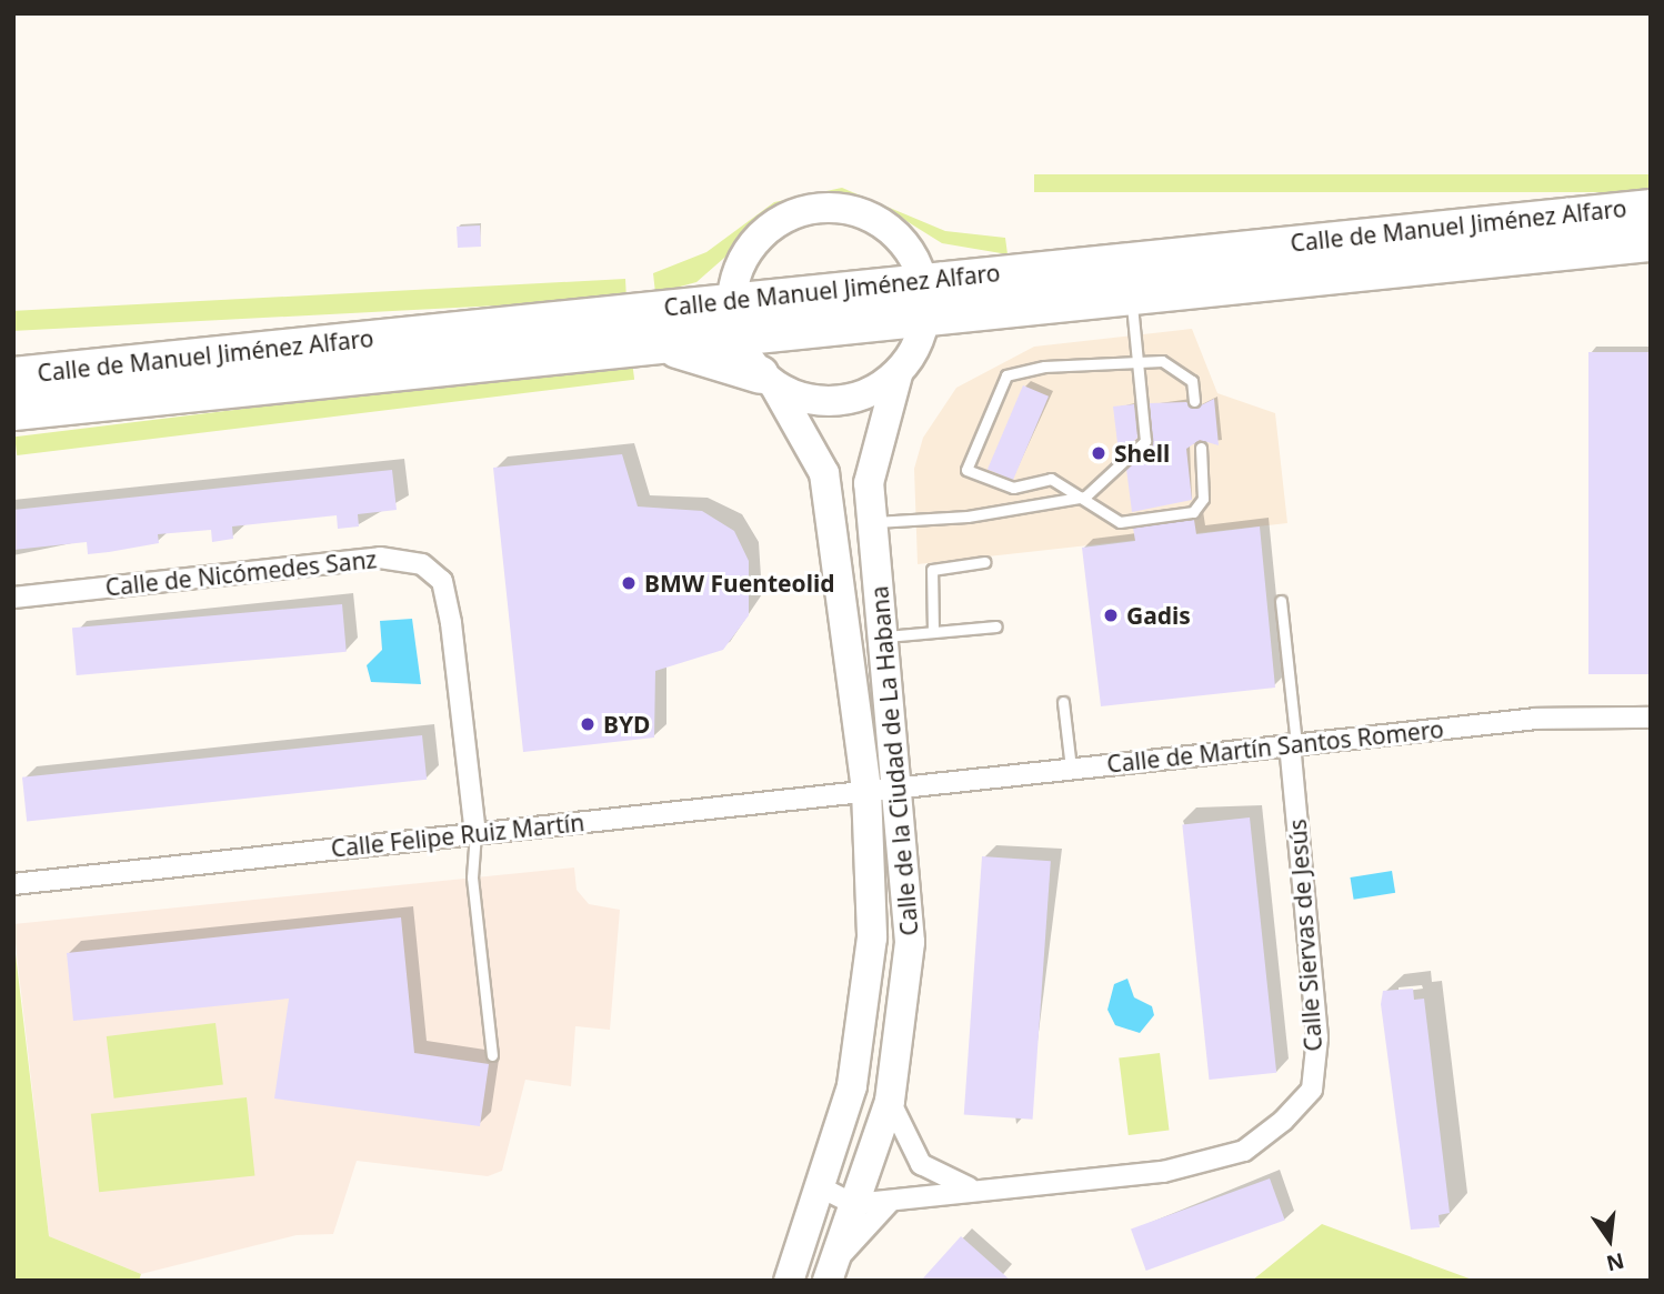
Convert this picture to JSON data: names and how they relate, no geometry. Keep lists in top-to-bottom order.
{
  "streets": {
    "highway": ["Calle de Manuel Jiménez Alfaro"],
    "street": [
      "Calle de Nicómedes Sanz",
      "Calle de Martín Santos Romero",
      "Calle de la Ciudad de La Habana",
      "Calle Felipe Ruiz Martín",
      "Calle Siervas de Jesús"
    ]
  },
  "crossings": [
    ["Calle de Manuel Jiménez Alfaro", "Calle de la Ciudad de La Habana"],
    ["Calle de Nicómedes Sanz", "Calle Felipe Ruiz Martín"],
    ["Calle de Martín Santos Romero", "Calle de la Ciudad de La Habana"],
    ["Calle de Martín Santos Romero", "Calle Felipe Ruiz Martín"],
    ["Calle de Martín Santos Romero", "Calle Siervas de Jesús"],
    ["Calle de la Ciudad de La Habana", "Calle Felipe Ruiz Martín"],
    ["Calle de la Ciudad de La Habana", "Calle Siervas de Jesús"]
  ],
  "places": [
    "Shell",
    "BMW Fuenteolid",
    "Gadis",
    "BYD"
  ],
  "north": "bottom"
}
